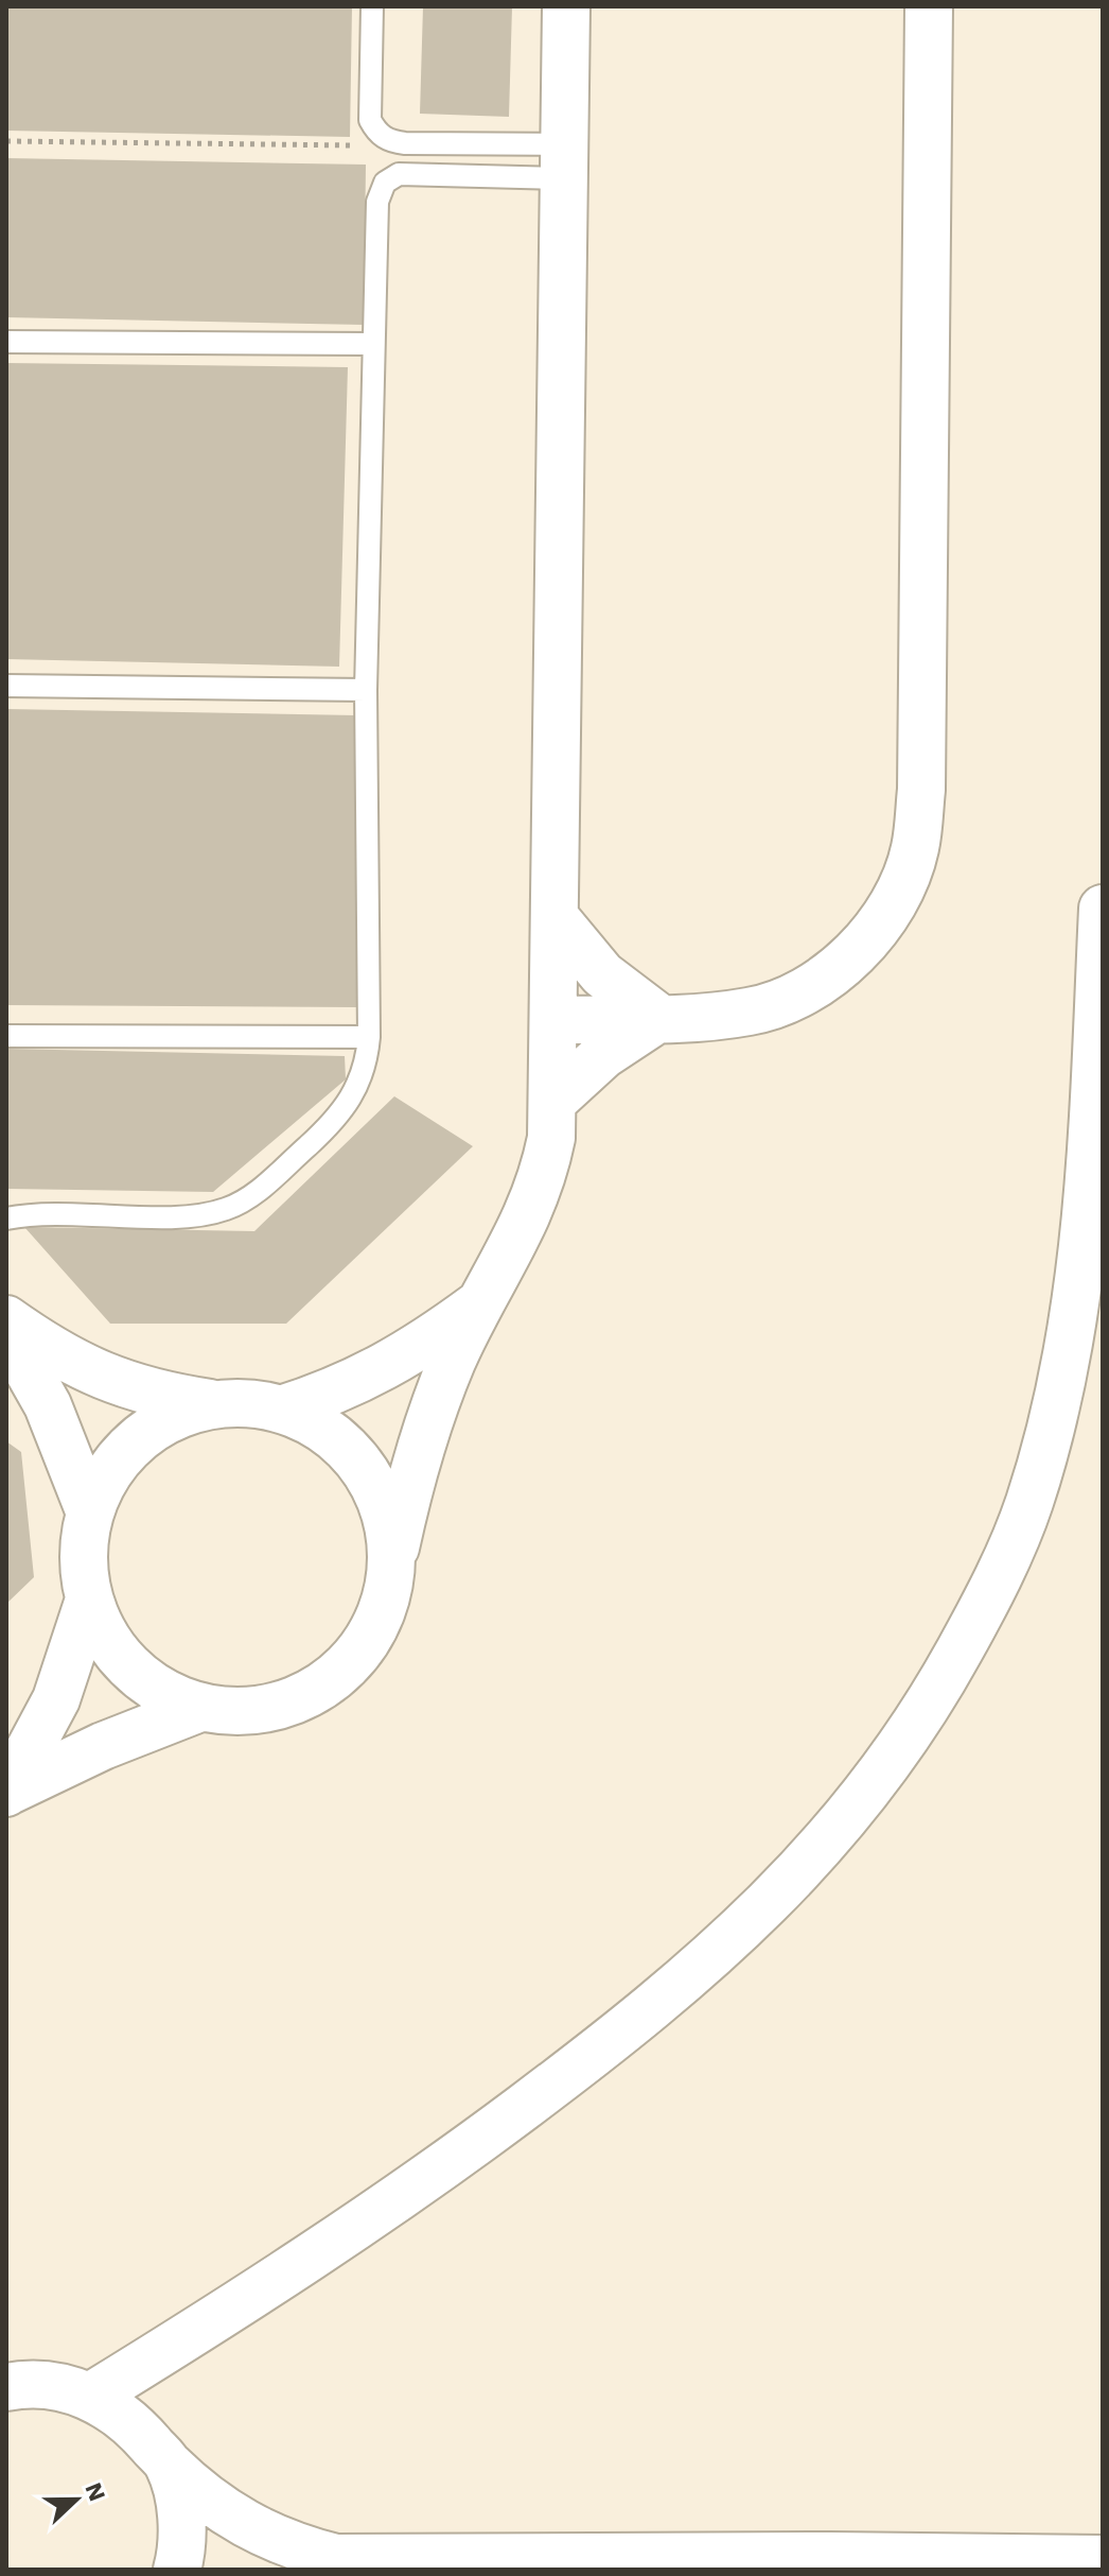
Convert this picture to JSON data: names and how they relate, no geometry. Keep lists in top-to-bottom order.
{
  "north": "right"
}
